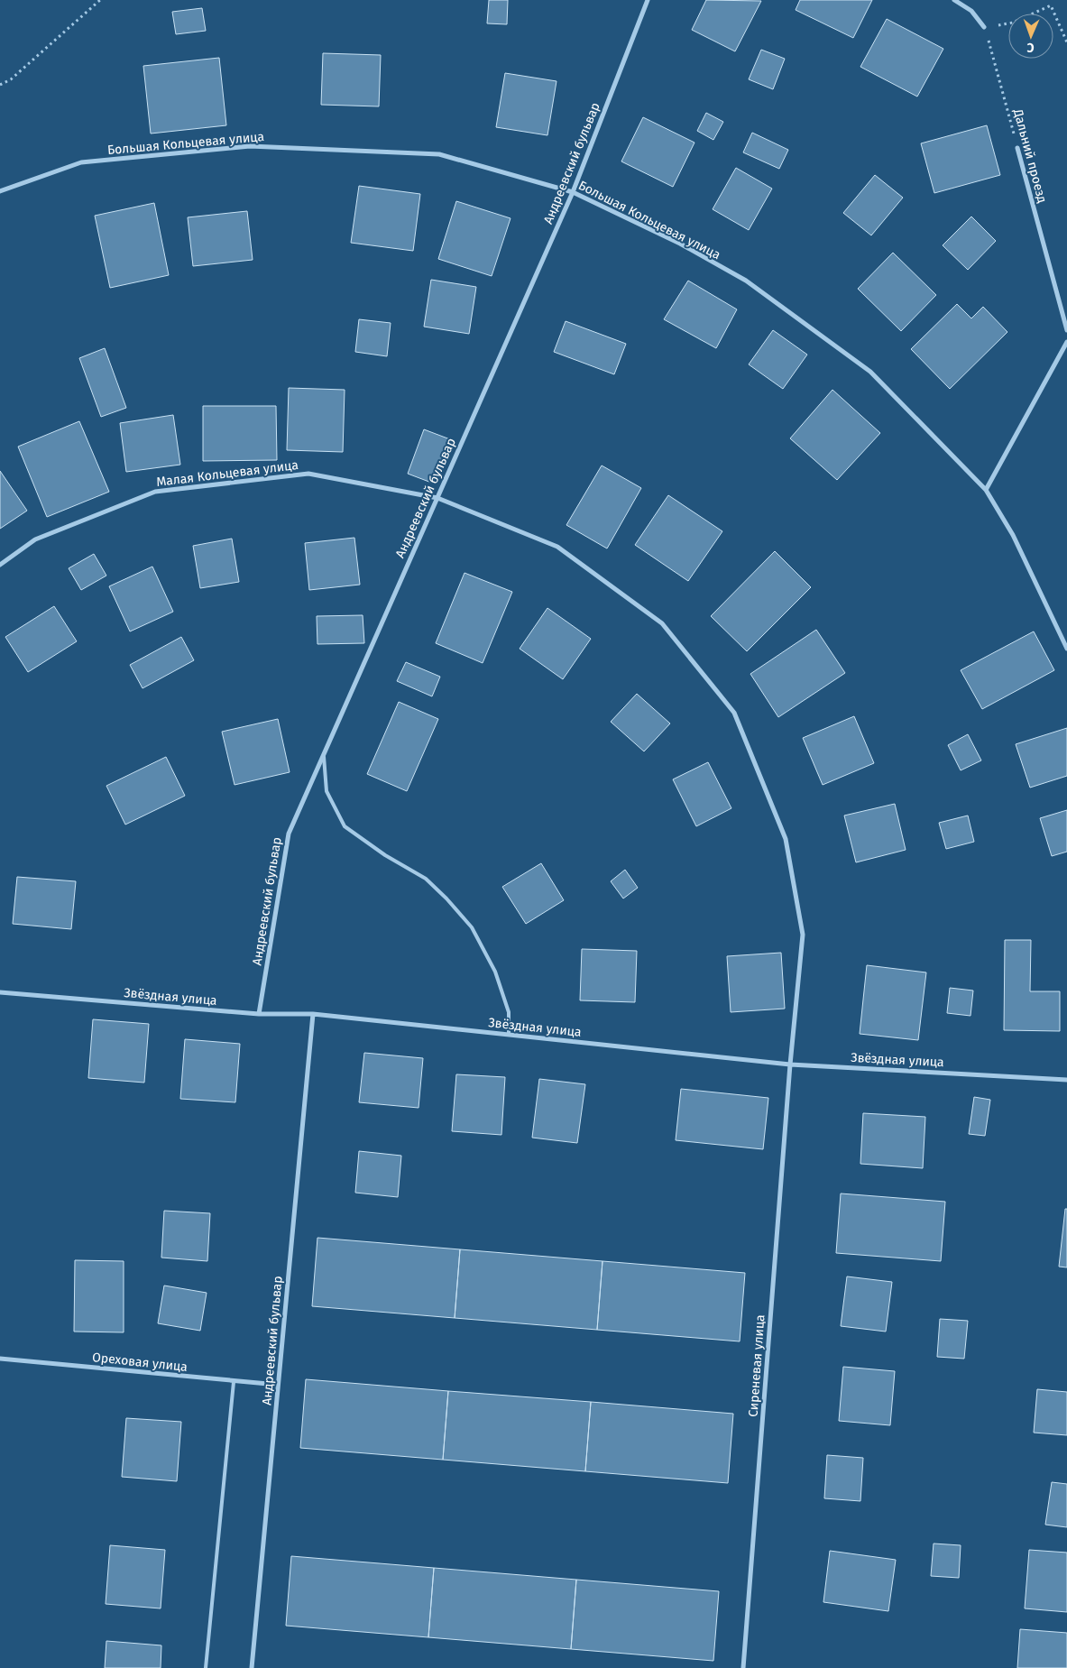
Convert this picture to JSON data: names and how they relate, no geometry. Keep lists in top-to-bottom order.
{
  "streets": {
    "street": [
      "Большая Кольцевая улица",
      "Дальний проезд",
      "Андреевский бульвар",
      "Малая Кольцевая улица",
      "Звёздная улица",
      "Ореховая улица",
      "Сиреневая улица"
    ]
  },
  "crossings": [
    ["Большая Кольцевая улица", "Андреевский бульвар"],
    ["Андреевский бульвар", "Малая Кольцевая улица"],
    ["Андреевский бульвар", "Звёздная улица"],
    ["Андреевский бульвар", "Ореховая улица"],
    ["Малая Кольцевая улица", "Звёздная улица"],
    ["Малая Кольцевая улица", "Сиреневая улица"],
    ["Звёздная улица", "Сиреневая улица"]
  ],
  "north": "bottom"
}
